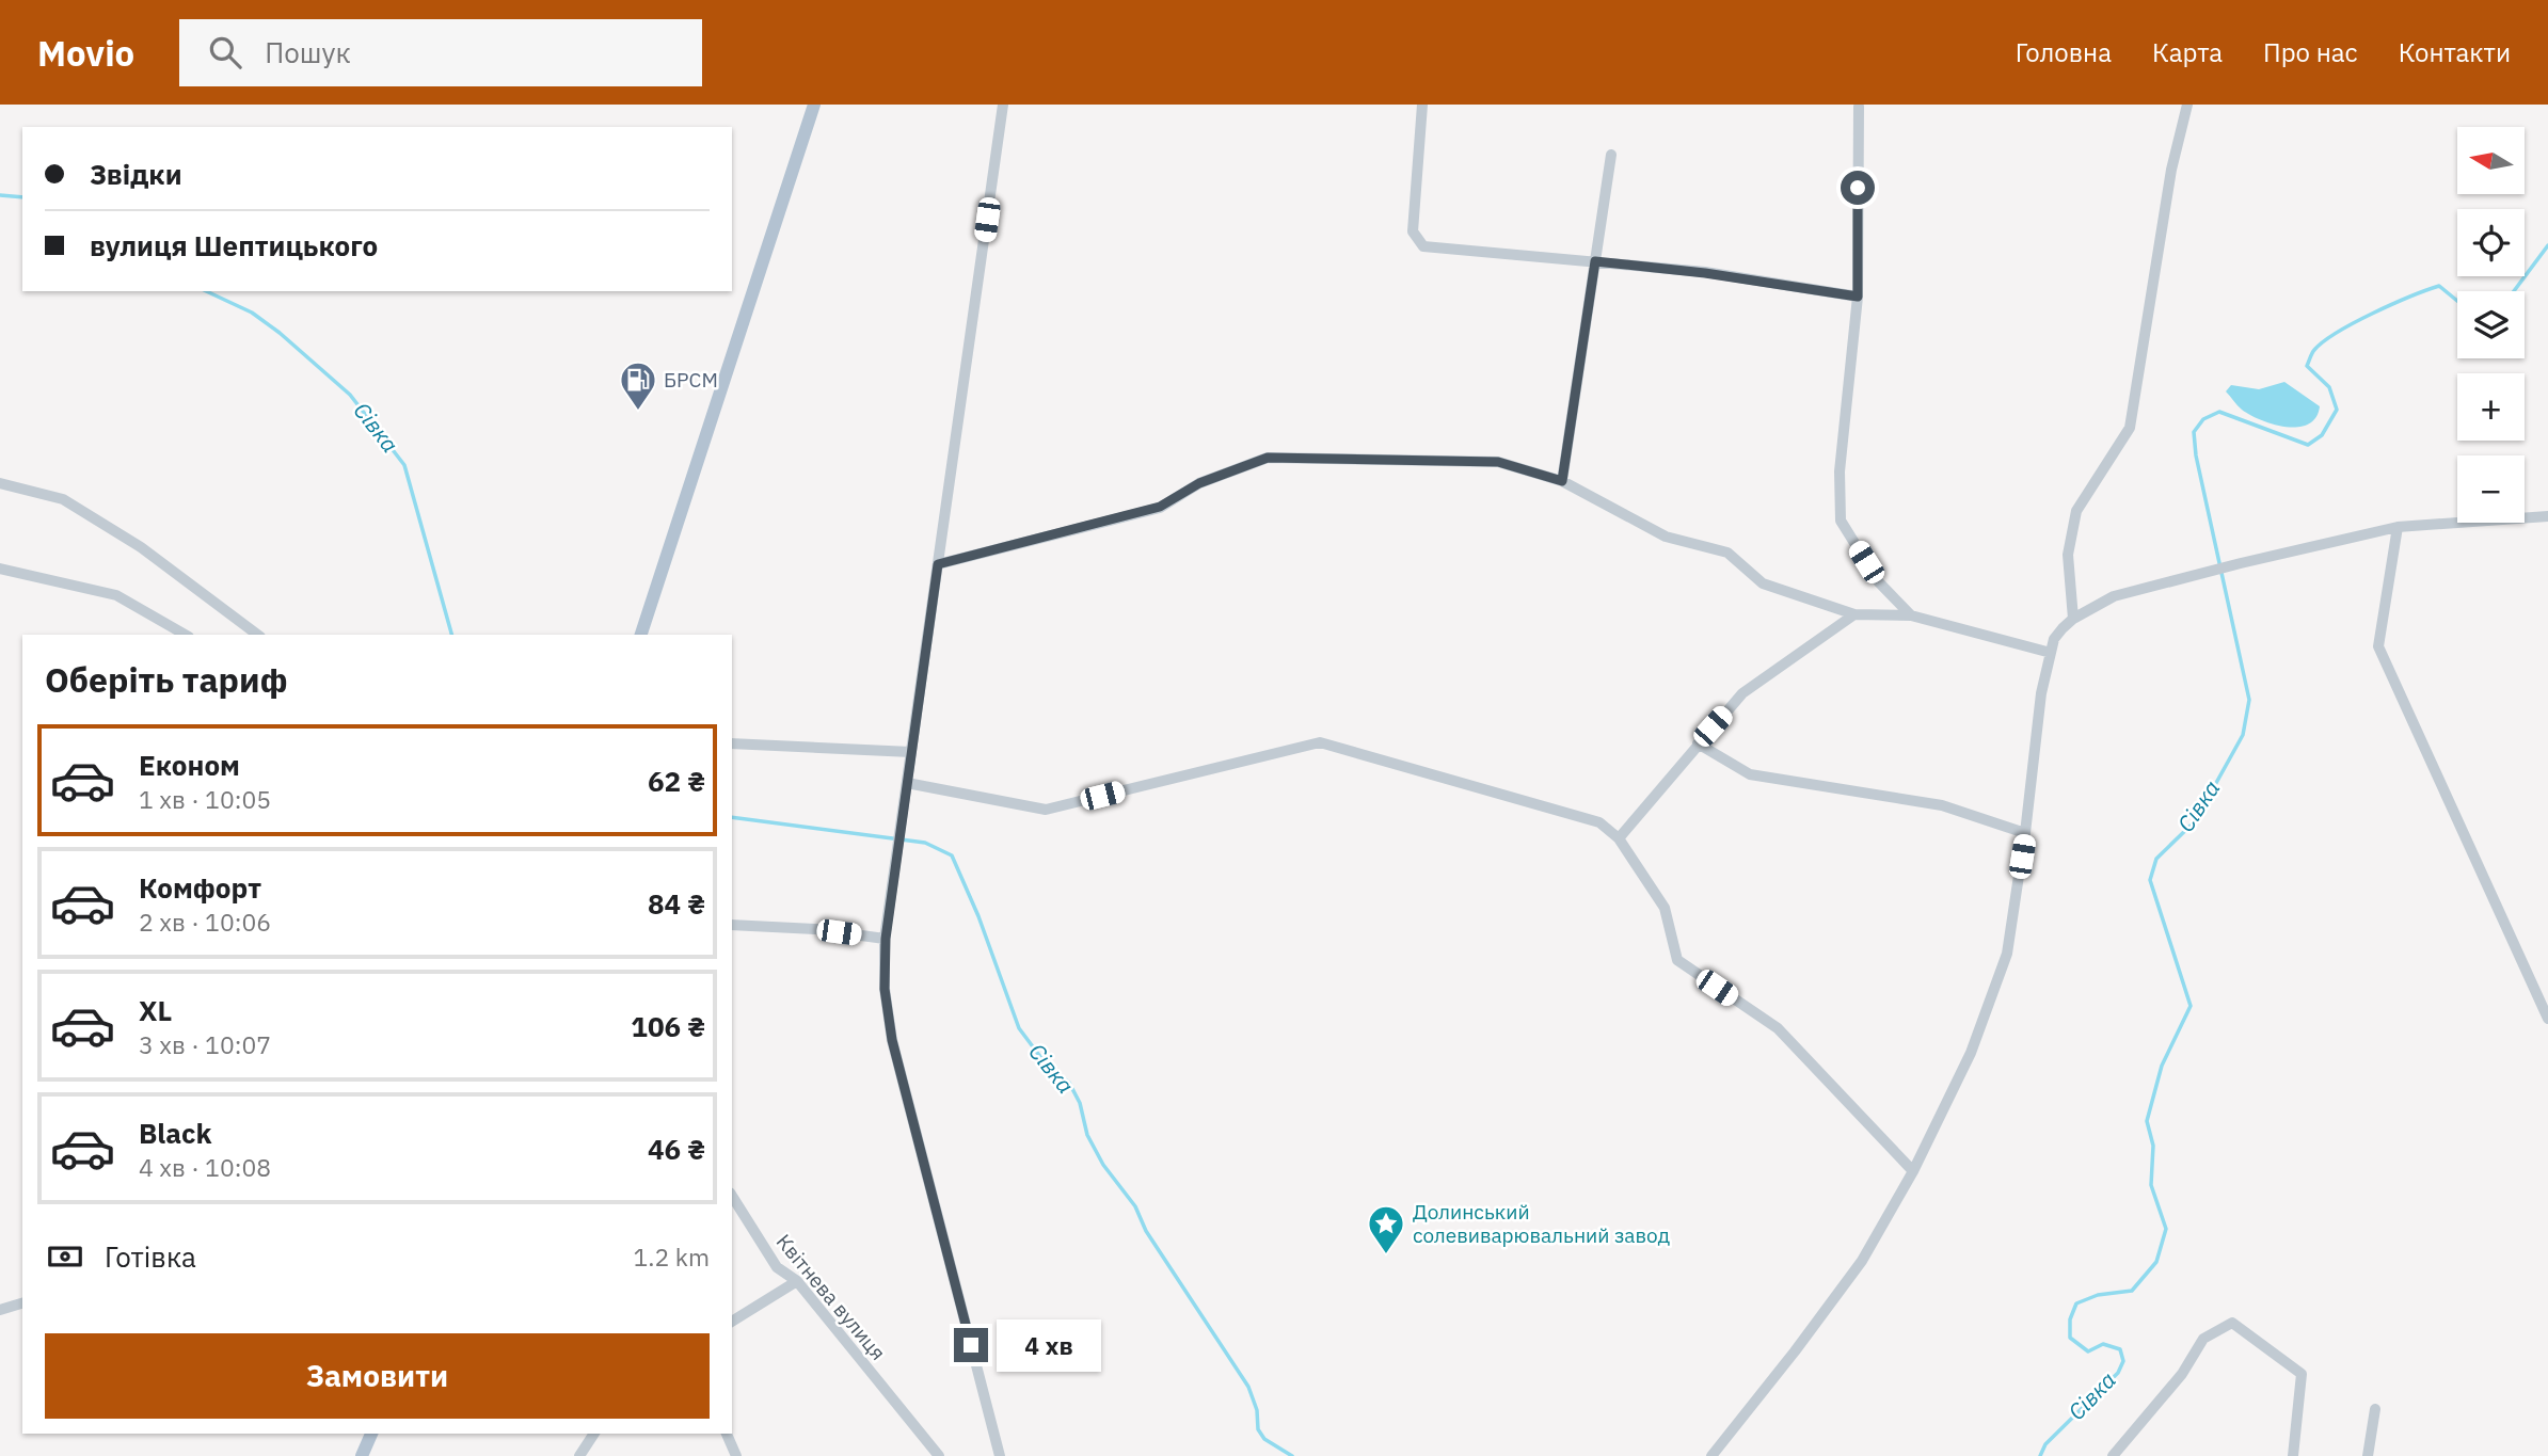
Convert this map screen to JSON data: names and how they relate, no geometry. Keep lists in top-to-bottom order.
{
  "streets": {
    "street": ["Квітнева вулиця"]
  },
  "water": ["Сівка"],
  "places": {
    "fuel station": ["БРСМ"],
    "place": ["Долинський солевиварювальний завод"]
  },
  "north": "left",
  "page": {
    "header": "Movio",
    "search": "Пошук",
    "nav": [
      "Головна",
      "Карта",
      "Про нас",
      "Контакти"
    ],
    "map_buttons": ["+", "−"],
    "banner": ["Звідки", "вулиця Шептицького"],
    "heading": "Оберіть тариф",
    "list": [
      {
        "name": "Економ",
        "note": "1 хв · 10:05",
        "value": "62 ₴"
      },
      {
        "name": "Комфорт",
        "note": "2 хв · 10:06",
        "value": "84 ₴"
      },
      {
        "name": "XL",
        "note": "3 хв · 10:07",
        "value": "106 ₴"
      },
      {
        "name": "Black",
        "note": "4 хв · 10:08",
        "value": "46 ₴"
      }
    ],
    "pay": ["Готівка", "1.2 km"],
    "buttons": "Замовити",
    "bubble": "4 хв"
  }
}
